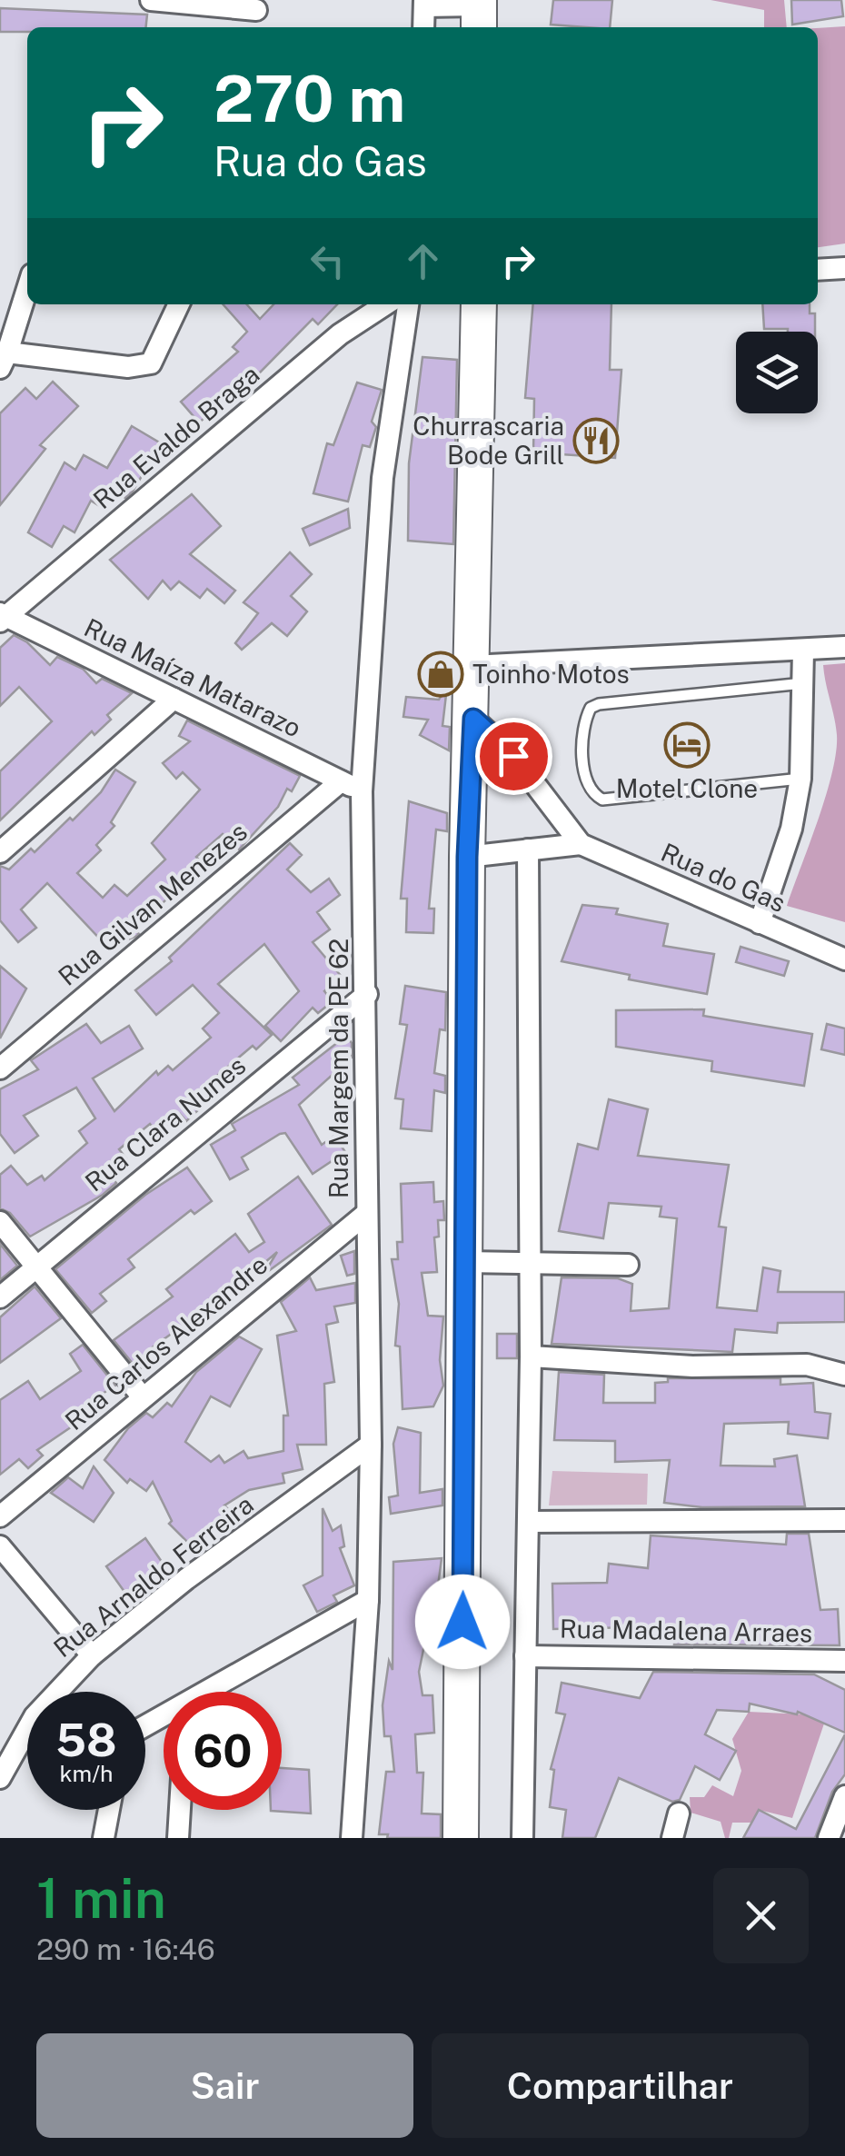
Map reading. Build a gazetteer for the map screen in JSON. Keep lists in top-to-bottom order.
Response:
{
  "streets": {
    "street": [
      "Rua Evaldo Braga",
      "Rua Maíza Matarazo",
      "Rua do Gas",
      "Rua Gilvan Menezes",
      "Rua Margem da PE 62",
      "Rua Clara Nunes",
      "Rua Carlos Alexandre",
      "Rua Arnaldo Ferreira",
      "Rua Madalena Arraes"
    ]
  },
  "crossings": [
    ["Rua Evaldo Braga", "Rua Maíza Matarazo"],
    ["Rua Maíza Matarazo", "Rua Gilvan Menezes"],
    ["Rua Maíza Matarazo", "Rua Margem da PE 62"],
    ["Rua Margem da PE 62", "Rua Clara Nunes"],
    ["Rua Margem da PE 62", "Rua Carlos Alexandre"],
    ["Rua Margem da PE 62", "Rua Arnaldo Ferreira"]
  ],
  "places": {
    "restaurant": ["Churrascaria Bode Grill"],
    "shop": ["Toinho Motos"],
    "hotel": ["Motel Clone"]
  },
  "page": {
    "turn": ["270 m", "Rua do Gas"],
    "speed": "58 km/h",
    "limit": "60",
    "heading": ["1 min", "290 m · 16:46"],
    "buttons": ["Sair", "Compartilhar"]
  }
}
